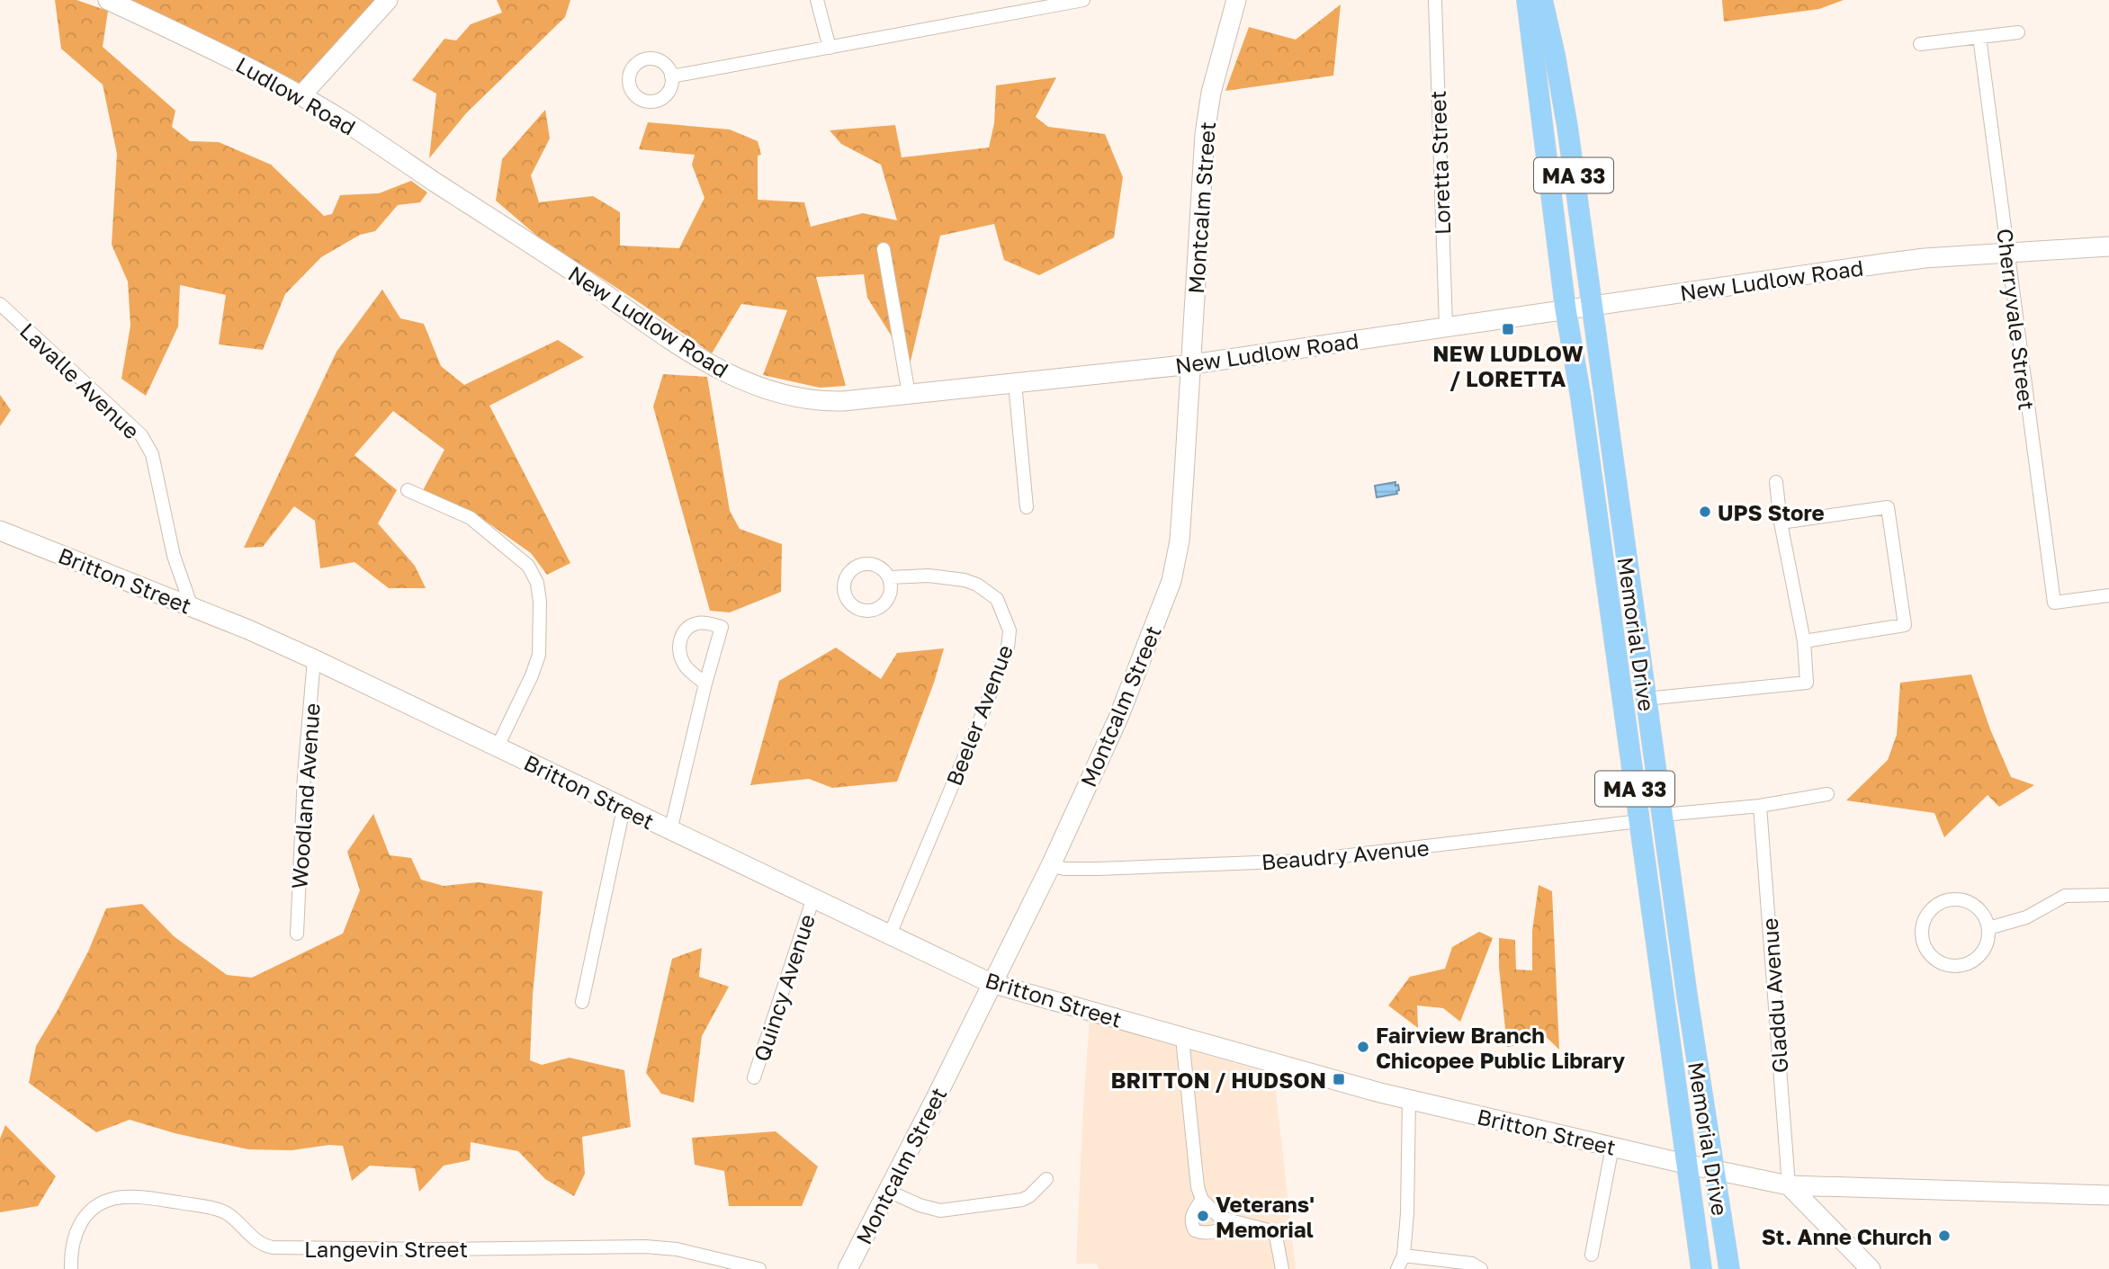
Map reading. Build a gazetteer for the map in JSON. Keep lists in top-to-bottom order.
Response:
{
  "streets": {
    "main road": ["MA 33", "Memorial Drive"],
    "street": [
      "Ludlow Road",
      "Loretta Street",
      "Montcalm Street",
      "New Ludlow Road",
      "Cherryvale Street",
      "Lavalle Avenue",
      "Britton Street",
      "Beeler Avenue",
      "Woodland Avenue",
      "Beaudry Avenue",
      "Quincy Avenue",
      "Gladdu Avenue",
      "Langevin Street"
    ]
  },
  "crossings": [
    ["Ludlow Road", "New Ludlow Road"],
    ["Loretta Street", "New Ludlow Road"],
    ["Montcalm Street", "New Ludlow Road"],
    ["Montcalm Street", "Britton Street"],
    ["Montcalm Street", "Beaudry Avenue"],
    ["New Ludlow Road", "Cherryvale Street"],
    ["New Ludlow Road", "Memorial Drive"],
    ["Lavalle Avenue", "Britton Street"],
    ["Britton Street", "Memorial Drive"],
    ["Britton Street", "Beeler Avenue"],
    ["Britton Street", "Woodland Avenue"],
    ["Britton Street", "Quincy Avenue"],
    ["Britton Street", "Gladdu Avenue"],
    ["Memorial Drive", "Beaudry Avenue"]
  ],
  "places": {
    "transit": ["NEW LUDLOW / LORETTA", "BRITTON / HUDSON"],
    "other": [
      "UPS Store",
      "Fairview Branch Chicopee Public Library",
      "Veterans' Memorial",
      "St. Anne Church"
    ]
  }
}
